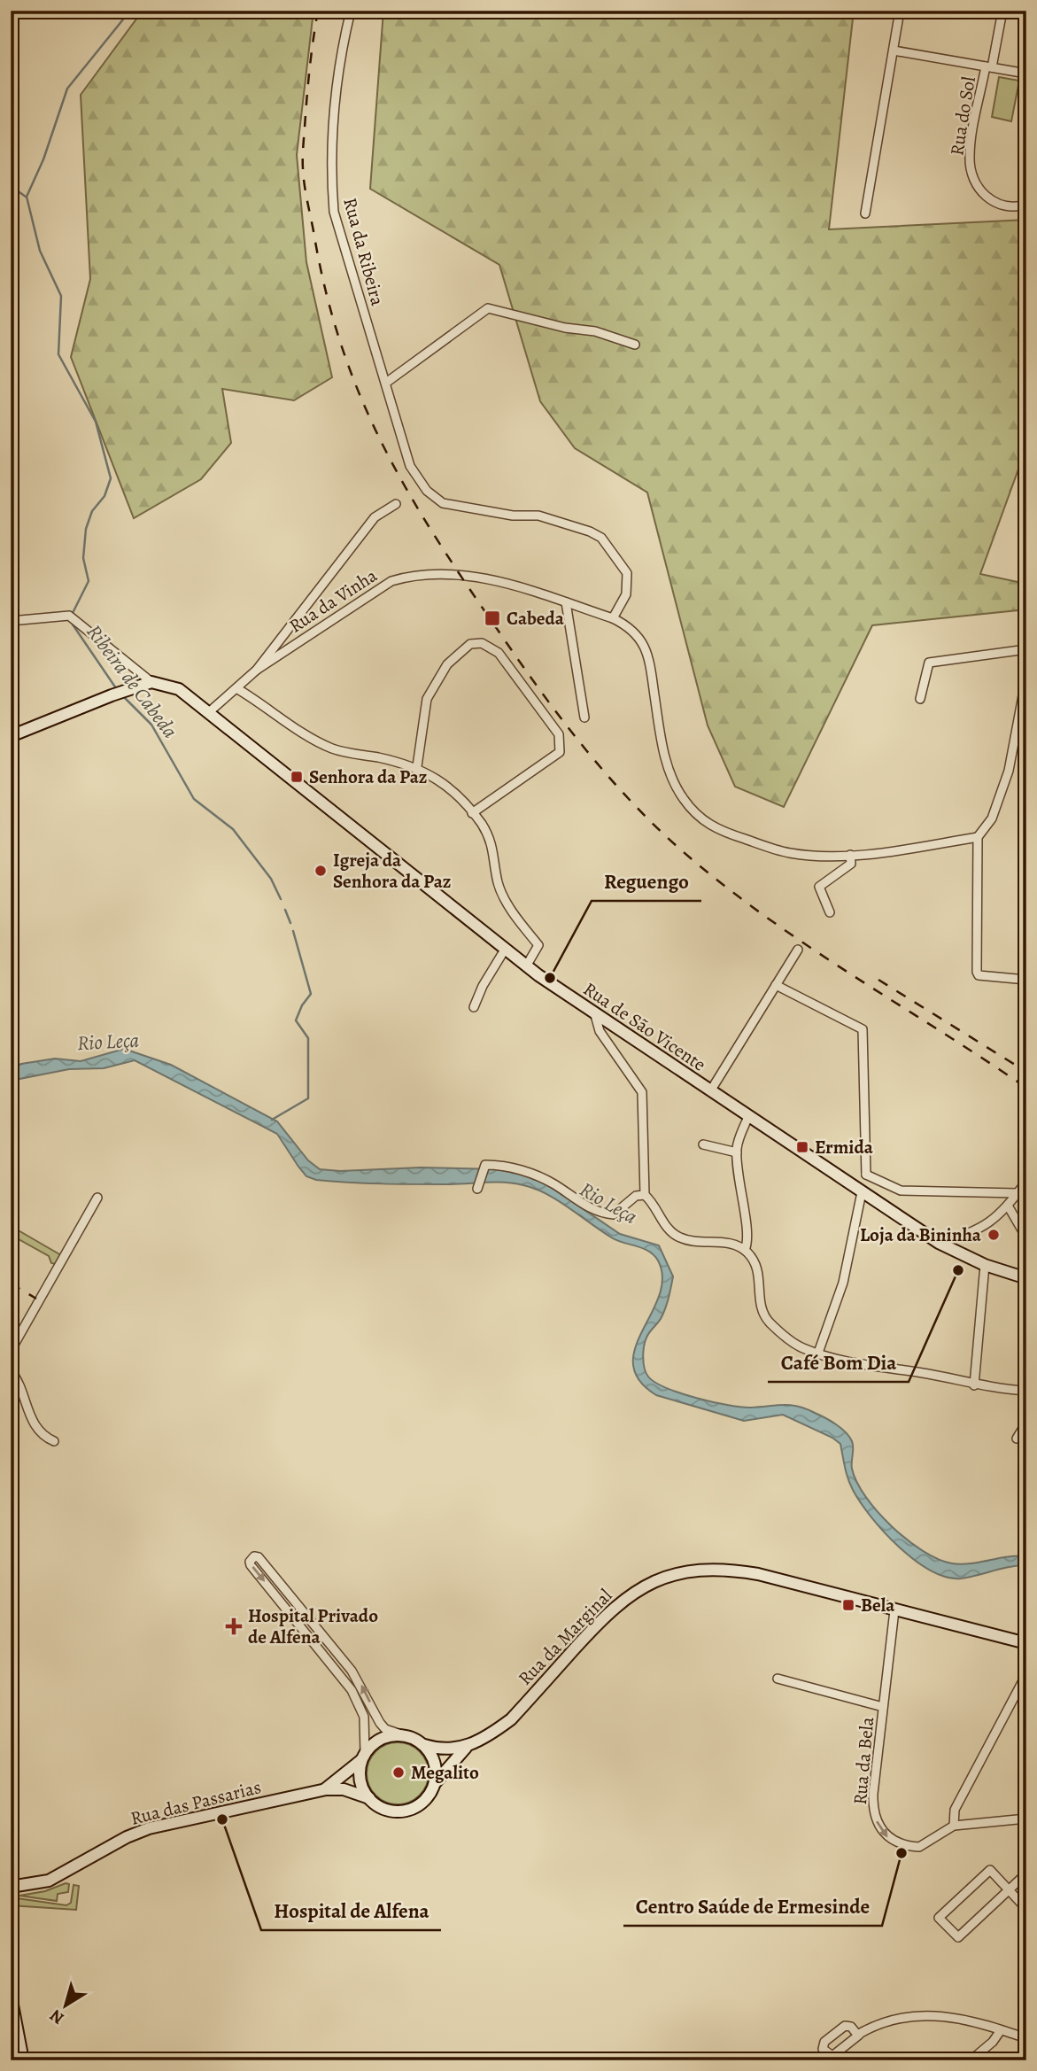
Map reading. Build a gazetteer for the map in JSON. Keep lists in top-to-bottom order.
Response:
{
  "streets": {
    "street": [
      "Rua do Sol",
      "Rua da Ribeira",
      "Rua da Vinha",
      "Rua de São Vicente",
      "Rua da Marginal",
      "Rua da Bela",
      "Rua das Passarias"
    ]
  },
  "crossings": [
    ["Rua da Ribeira", "Rua da Vinha"],
    ["Rua da Marginal", "Rua da Bela"],
    ["Rua da Marginal", "Rua das Passarias"]
  ],
  "water": ["Ribeira de Cabeda", "Rio Leça"],
  "places": {
    "transit": [
      "Cabeda",
      "Senhora da Paz",
      "Ermida",
      "Bela"
    ],
    "other": [
      "Igreja da Senhora da Paz",
      "Reguengo",
      "Loja da Bininha",
      "Café Bom Dia",
      "Megalito",
      "Hospital de Alfena",
      "Centro Saúde de Ermesinde"
    ],
    "health": ["Hospital Privado de Alfena"]
  },
  "north": "bottom left"
}
